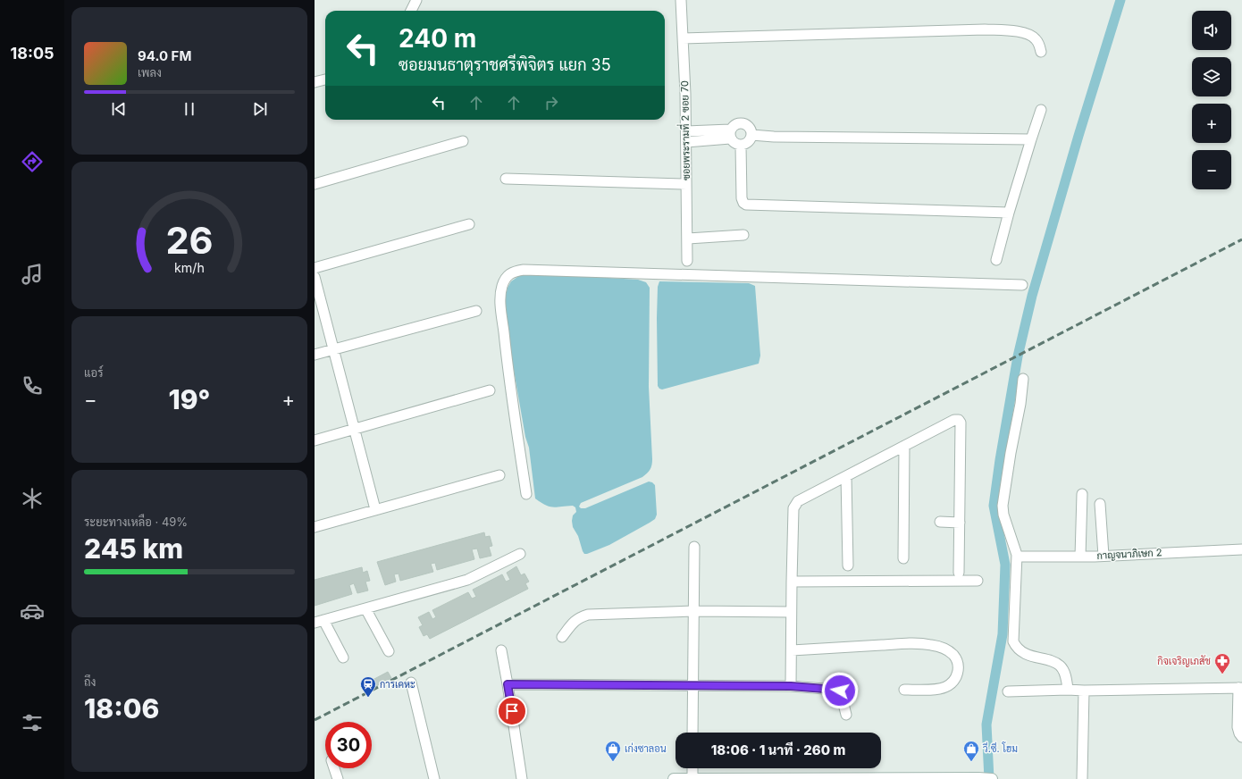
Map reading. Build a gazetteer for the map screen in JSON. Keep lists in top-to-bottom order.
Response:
{
  "streets": {
    "street": ["ซอยพระรามที่ 2 ซอย 70", "กาญจนาภิเษก 2"]
  },
  "places": {
    "pharmacy": ["กิจเจริญเภสัช"],
    "station": ["การเคหะ"],
    "shop": ["เก่งซาลอน", "วี.ซี. โฮม"]
  },
  "page": {
    "tabs": "18:05",
    "map_buttons": ["+", "−"],
    "turn": ["240 m", "ซอยมนธาตุราชศรีพิจิตร แยก 35"],
    "song": ["94.0 FM", "เพลง"],
    "tile": [
      "แอร์",
      ["ระยะทางเหลือ · 49%", "245 km"],
      ["ถึง", "18:06"]
    ],
    "heat": ["−", "19°", "+"],
    "limit": "30",
    "trip": "18:06 · 1 นาที · 260 m",
    "gauge": ["26", "km/h"]
  }
}
